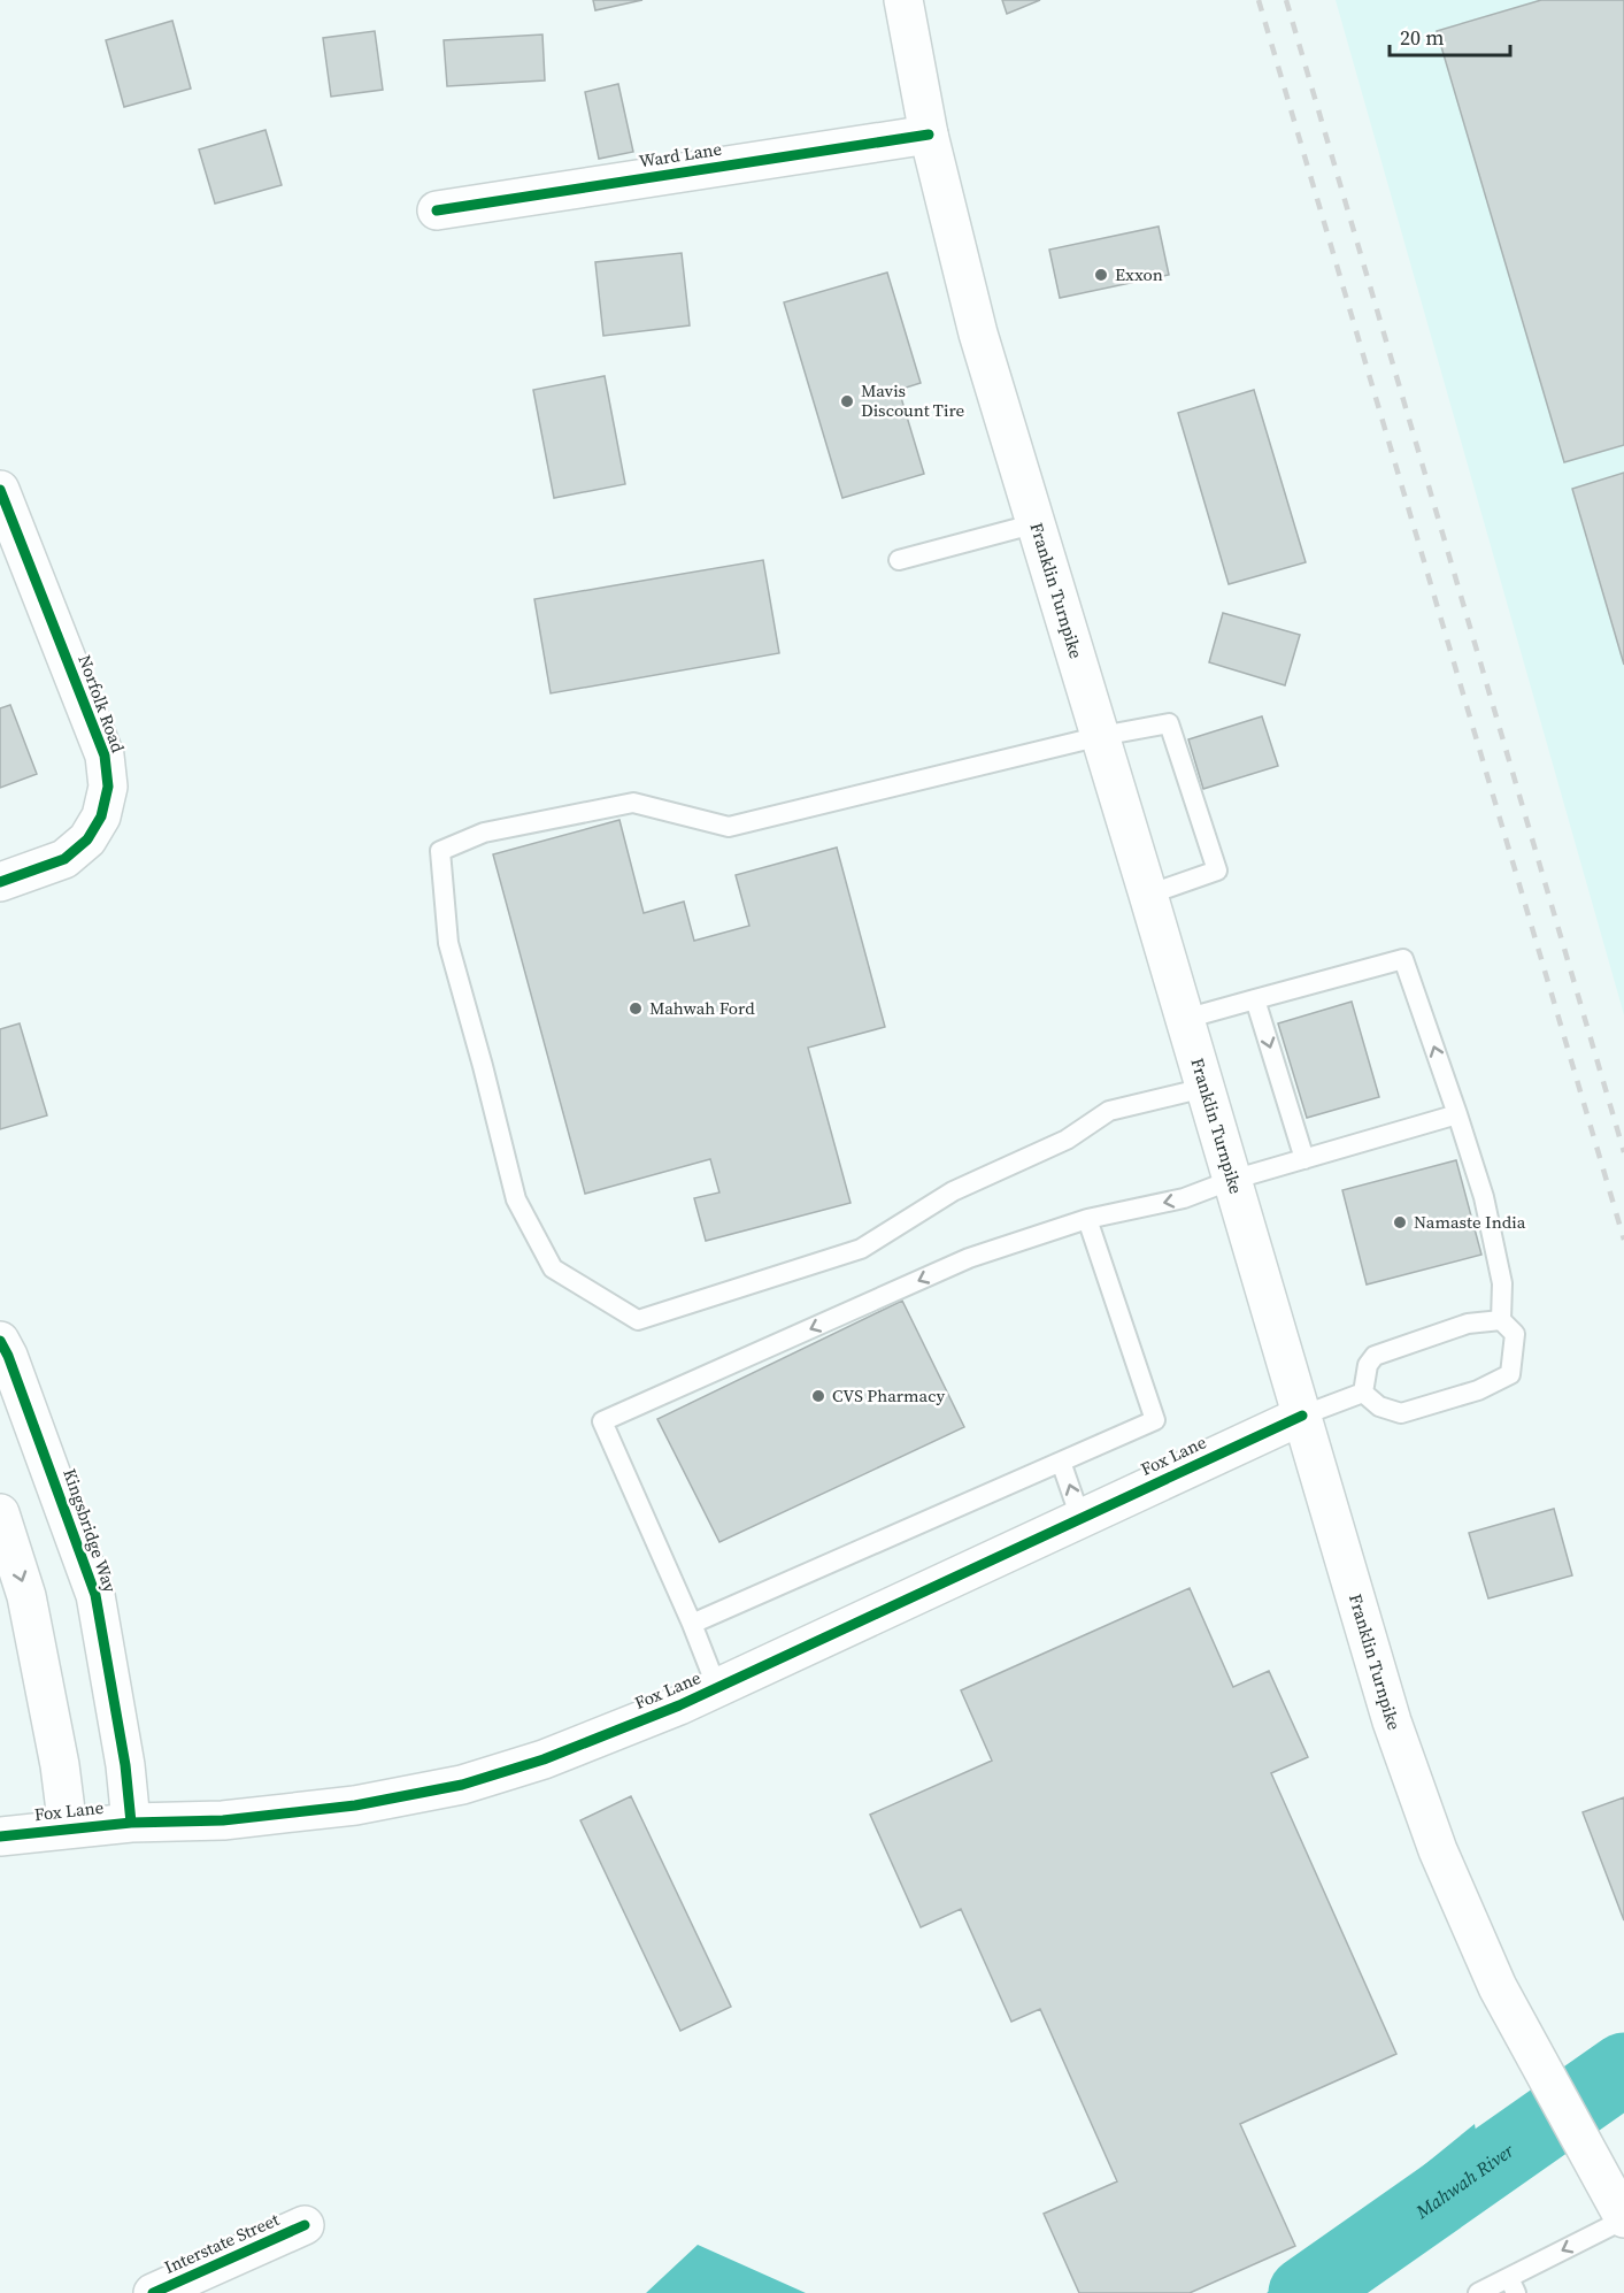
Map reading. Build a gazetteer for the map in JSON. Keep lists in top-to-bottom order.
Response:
{
  "streets": {
    "street": [
      "Ward Lane",
      "Franklin Turnpike",
      "Norfolk Road",
      "Fox Lane",
      "Kingsbridge Way",
      "Interstate Street"
    ]
  },
  "crossings": [
    ["Ward Lane", "Franklin Turnpike"],
    ["Franklin Turnpike", "Fox Lane"],
    ["Fox Lane", "Kingsbridge Way"]
  ],
  "water": ["Mahwah River"],
  "places": [
    "Exxon",
    "Mavis Discount Tire",
    "Mahwah Ford",
    "Namaste India",
    "CVS Pharmacy"
  ],
  "scale_bar": "20 m"
}
